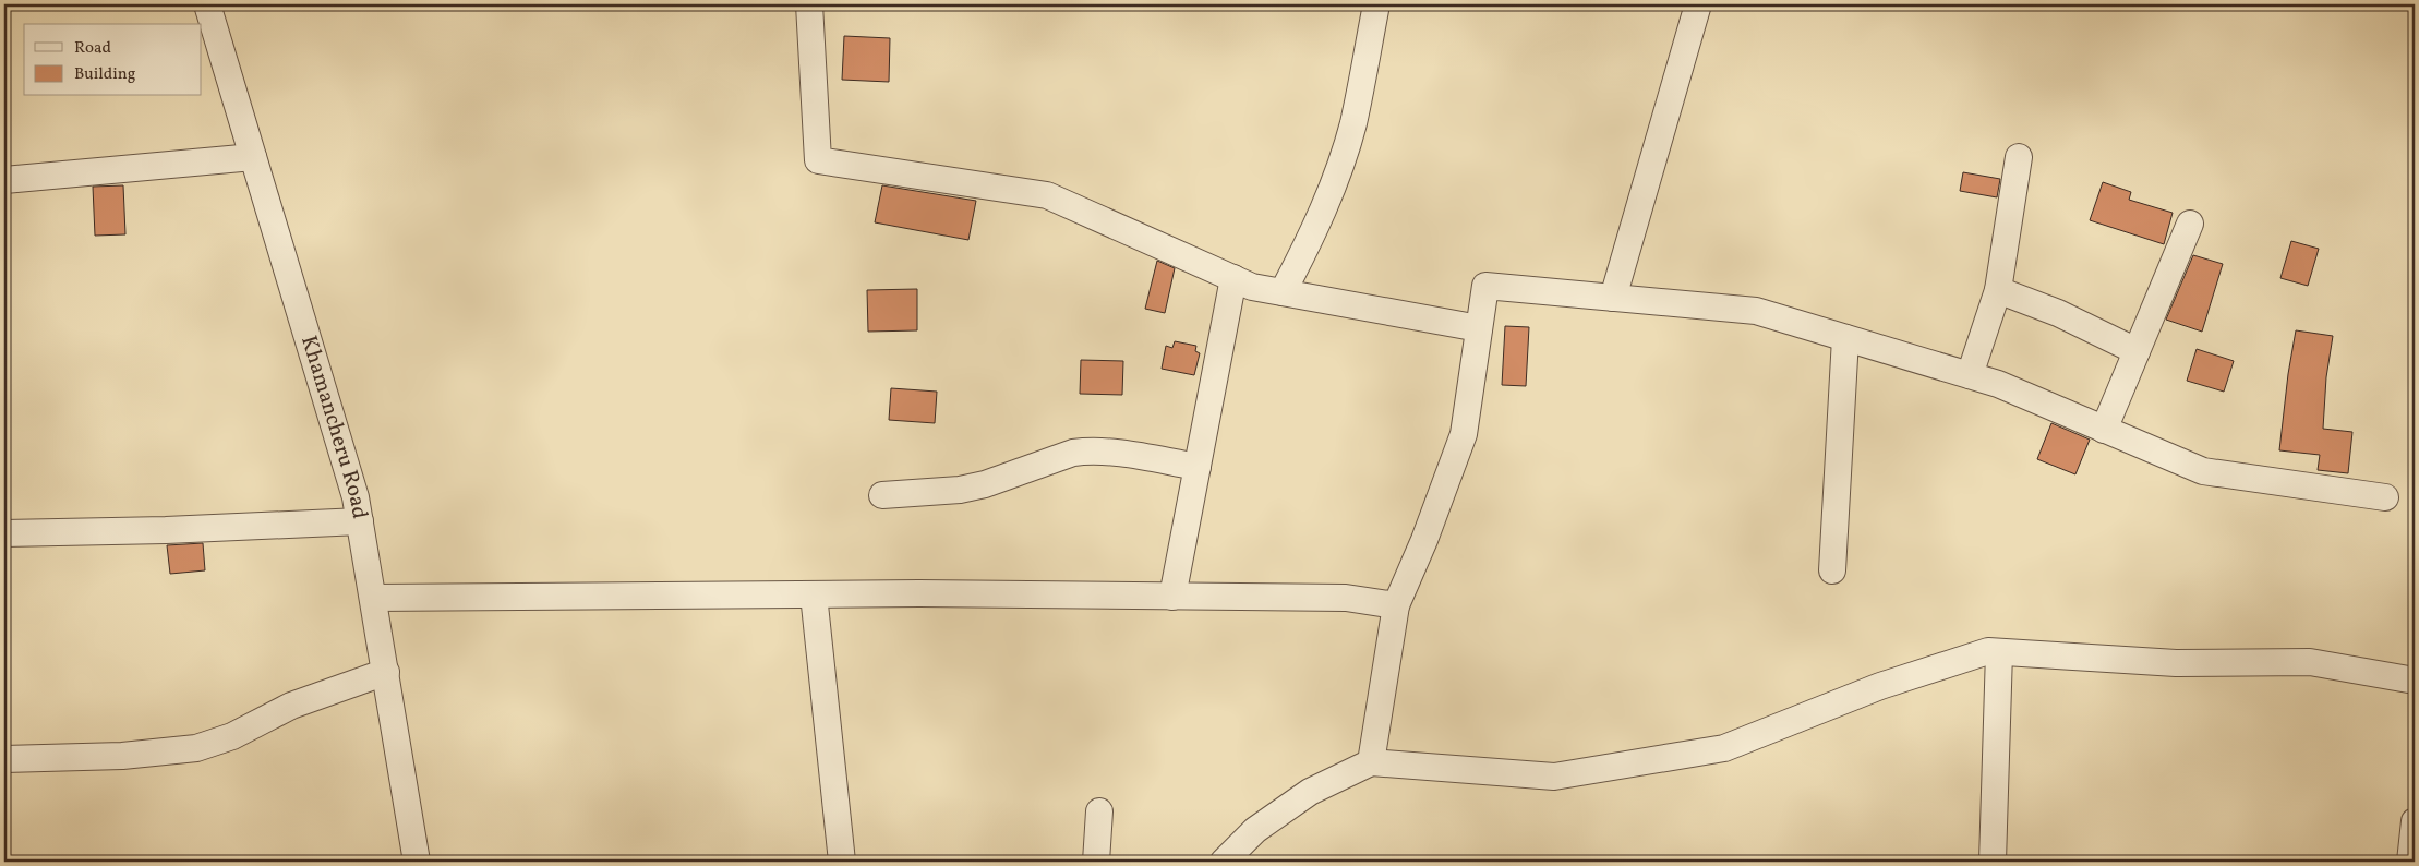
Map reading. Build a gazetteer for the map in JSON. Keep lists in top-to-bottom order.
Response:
{
  "streets": {
    "street": ["Khamancheru Road"]
  },
  "legend": ["Road", "Building"]
}
